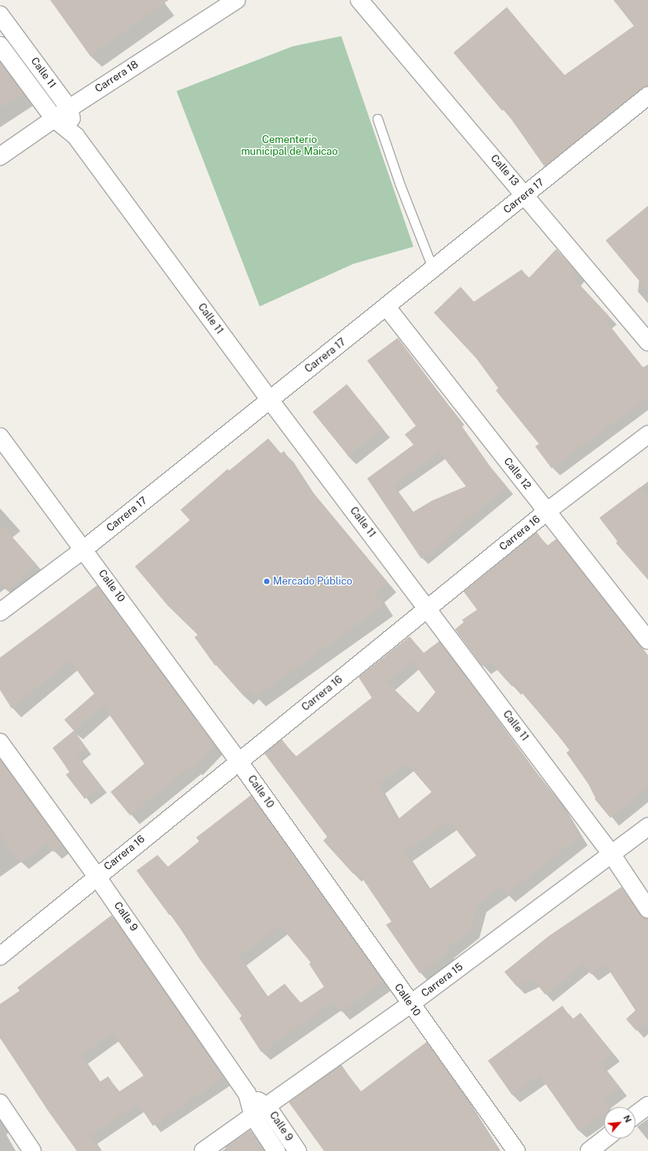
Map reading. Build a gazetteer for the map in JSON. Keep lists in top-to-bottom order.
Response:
{
  "streets": {
    "street": [
      "Calle 11",
      "Carrera 18",
      "Calle 13",
      "Carrera 17",
      "Calle 12",
      "Carrera 16",
      "Calle 10",
      "Calle 9",
      "Carrera 15"
    ]
  },
  "crossings": [
    ["Calle 11", "Carrera 18"],
    ["Calle 11", "Carrera 17"],
    ["Calle 11", "Carrera 16"],
    ["Calle 11", "Carrera 15"],
    ["Calle 13", "Carrera 17"],
    ["Carrera 17", "Calle 12"],
    ["Carrera 17", "Calle 10"],
    ["Calle 12", "Carrera 16"],
    ["Carrera 16", "Calle 10"],
    ["Carrera 16", "Calle 9"],
    ["Calle 10", "Carrera 15"],
    ["Calle 9", "Carrera 15"]
  ],
  "parks": ["Cementerio municipal de Maicao"],
  "places": ["Mercado Público"],
  "north": "top right"
}
